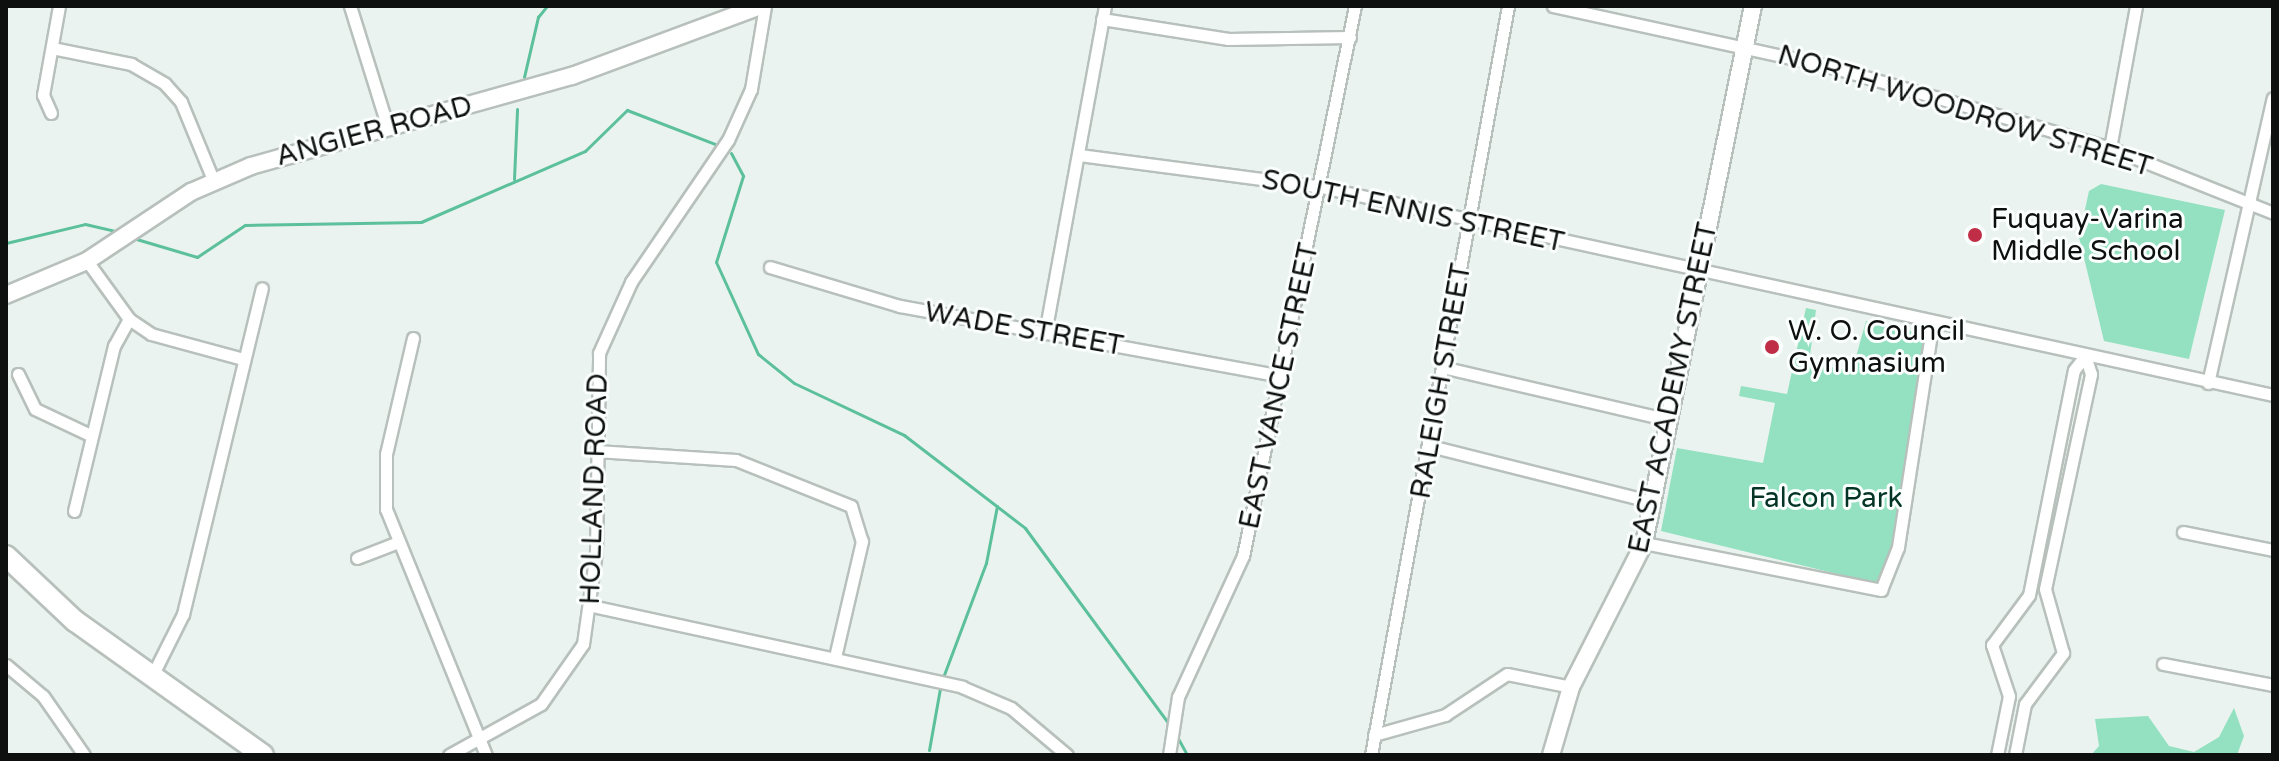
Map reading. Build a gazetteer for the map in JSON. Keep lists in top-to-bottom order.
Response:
{
  "streets": {
    "street": [
      "NORTH WOODROW STREET",
      "ANGIER ROAD",
      "SOUTH ENNIS STREET",
      "WADE STREET",
      "RALEIGH STREET",
      "EAST VANCE STREET",
      "EAST ACADEMY STREET",
      "HOLLAND ROAD"
    ]
  },
  "crossings": [
    ["NORTH WOODROW STREET", "EAST ACADEMY STREET"],
    ["ANGIER ROAD", "HOLLAND ROAD"],
    ["SOUTH ENNIS STREET", "RALEIGH STREET"],
    ["SOUTH ENNIS STREET", "EAST VANCE STREET"],
    ["SOUTH ENNIS STREET", "EAST ACADEMY STREET"],
    ["WADE STREET", "EAST VANCE STREET"]
  ],
  "parks": ["Falcon Park"],
  "places": ["Fuquay-Varina Middle School", "W. O. Council Gymnasium"]
}
